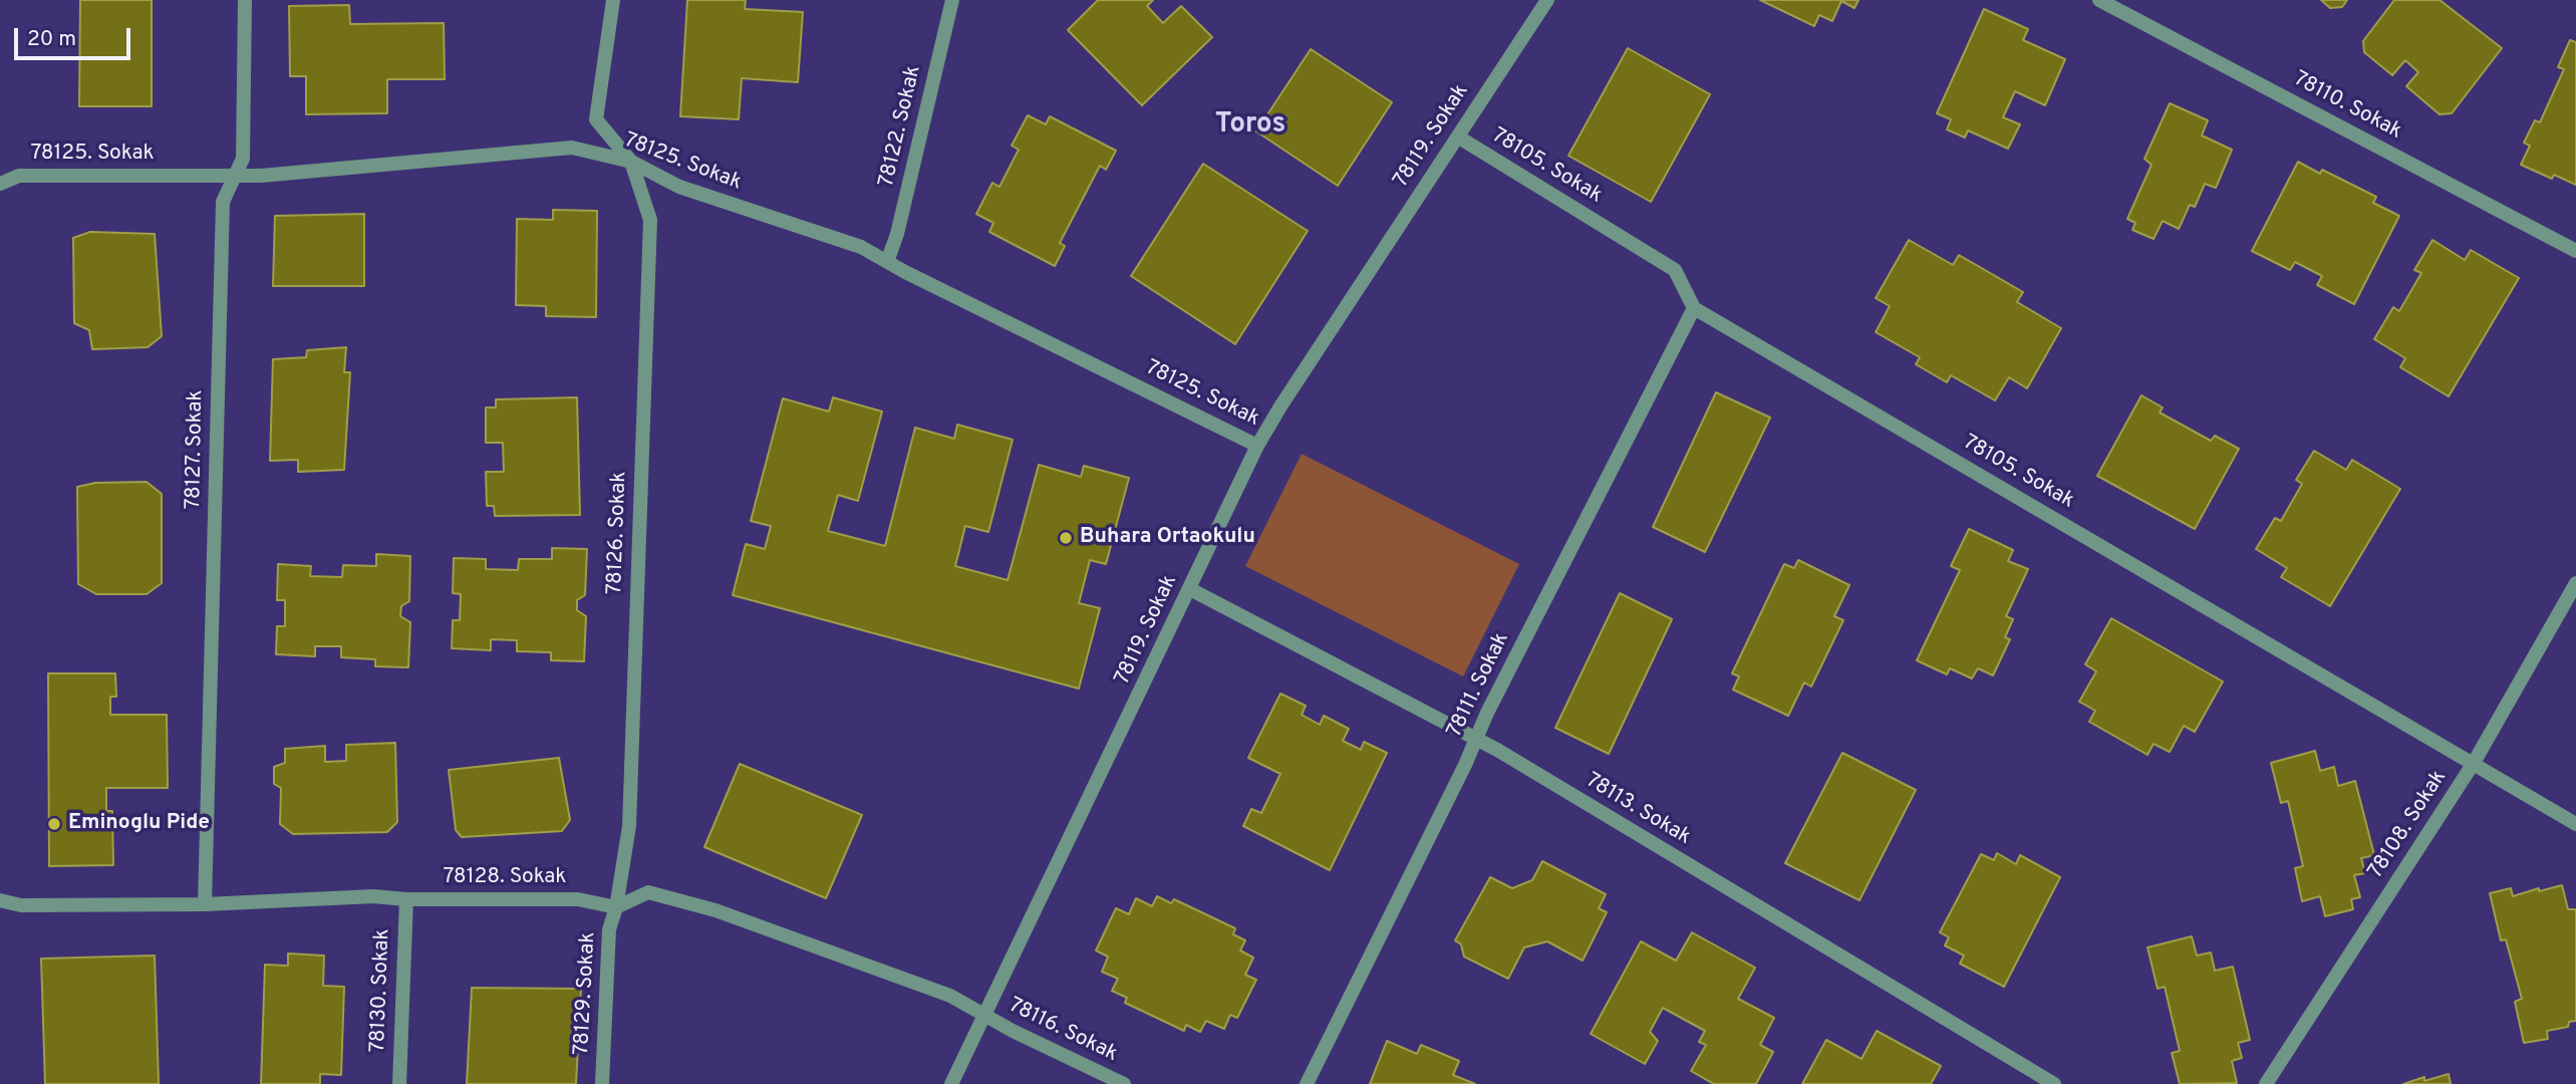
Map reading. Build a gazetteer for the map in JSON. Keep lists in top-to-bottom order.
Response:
{
  "streets": {
    "street": [
      "78110. Sokak",
      "78122. Sokak",
      "78119. Sokak",
      "78125. Sokak",
      "78105. Sokak",
      "78127. Sokak",
      "78126. Sokak",
      "78111. Sokak",
      "78113. Sokak",
      "78108. Sokak",
      "78128. Sokak",
      "78130. Sokak",
      "78129. Sokak",
      "78116. Sokak"
    ]
  },
  "crossings": [
    ["78122. Sokak", "78125. Sokak"],
    ["78119. Sokak", "78125. Sokak"],
    ["78119. Sokak", "78105. Sokak"],
    ["78119. Sokak", "78113. Sokak"],
    ["78119. Sokak", "78116. Sokak"],
    ["78125. Sokak", "78127. Sokak"],
    ["78125. Sokak", "78126. Sokak"],
    ["78105. Sokak", "78111. Sokak"],
    ["78105. Sokak", "78108. Sokak"],
    ["78127. Sokak", "78128. Sokak"],
    ["78126. Sokak", "78128. Sokak"],
    ["78126. Sokak", "78129. Sokak"],
    ["78111. Sokak", "78113. Sokak"],
    ["78128. Sokak", "78130. Sokak"],
    ["78128. Sokak", "78129. Sokak"]
  ],
  "districts": ["Toros"],
  "places": ["Buhara Ortaokulu", "Eminoglu Pide"],
  "scale_bar": "20 m"
}
